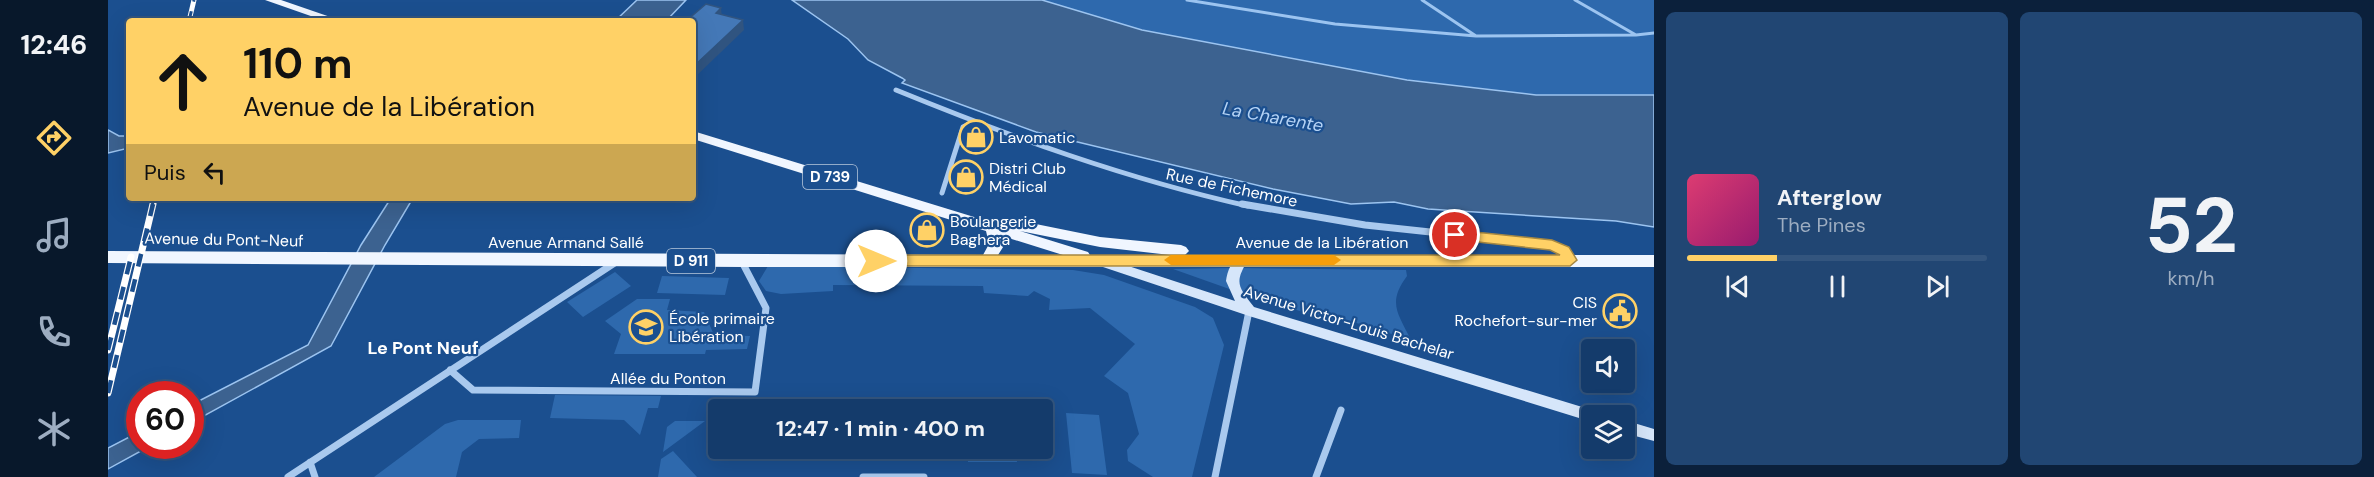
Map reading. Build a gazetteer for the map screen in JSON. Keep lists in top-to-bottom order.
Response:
{
  "streets": {
    "main road": [
      "D 739",
      "Avenue du Pont-Neuf",
      "Avenue Armand Sallé",
      "Avenue de la Libération",
      "D 911",
      "Avenue Victor-Louis Bachelar"
    ],
    "street": ["Rue de Fichemore", "Allée du Ponton"]
  },
  "crossings": [
    ["D 739", "Avenue Armand Sallé"],
    ["D 739", "Avenue de la Libération"],
    ["D 739", "Avenue Victor-Louis Bachelar"],
    ["Rue de Fichemore", "Avenue de la Libération"],
    ["Avenue du Pont-Neuf", "Avenue Armand Sallé"],
    ["Avenue Armand Sallé", "Avenue de la Libération"],
    ["Avenue Armand Sallé", "Avenue Victor-Louis Bachelar"],
    ["Avenue Armand Sallé", "Allée du Ponton"],
    ["Avenue de la Libération", "Avenue Victor-Louis Bachelar"]
  ],
  "districts": ["Le Pont Neuf"],
  "water": ["La Charente"],
  "places": {
    "shop": ["Lavomatic", "Distri Club Médical", "Boulangerie Baghera"],
    "public building": ["CIS Rochefort-sur-mer"],
    "school or university": ["École primaire Libération"]
  },
  "page": {
    "tabs": "12:46",
    "tile": ["52", "km/h"],
    "turn": ["110 m", "Avenue de la Libération"],
    "then": "Puis",
    "song": ["Afterglow", "The Pines"],
    "limit": "60",
    "trip": "12:47 · 1 min · 400 m"
  }
}
